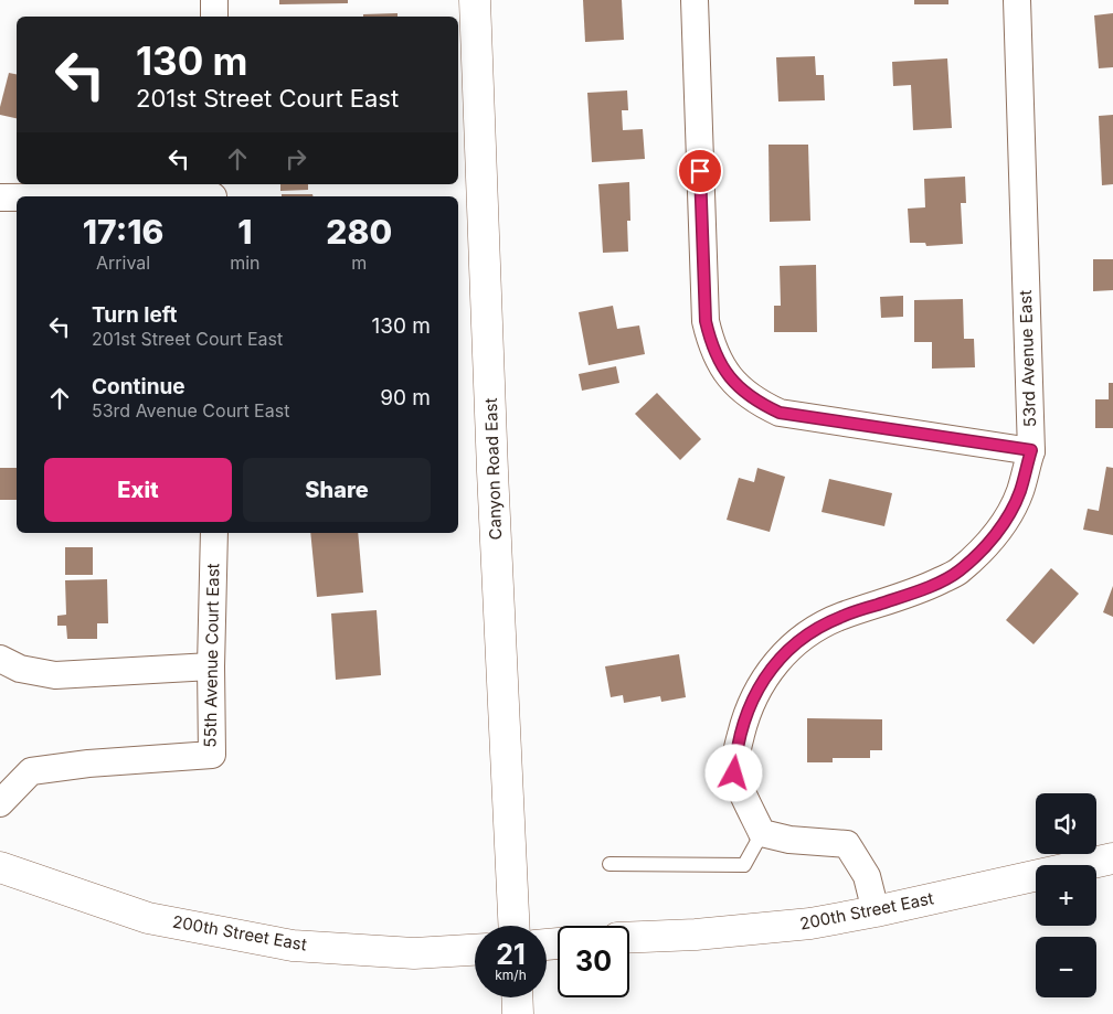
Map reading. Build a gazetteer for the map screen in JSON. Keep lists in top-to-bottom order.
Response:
{
  "streets": {
    "street": [
      "53rd Avenue East",
      "Canyon Road East",
      "55th Avenue Court East",
      "200th Street East"
    ]
  },
  "page": {
    "turn": ["130 m", "201st Street Court East"],
    "eta": [
      "17:16",
      "Arrival",
      "1",
      "min",
      "280",
      "m"
    ],
    "list": [
      {
        "name": "Turn left",
        "note": "201st Street Court East",
        "value": "130 m"
      },
      {
        "name": "Continue",
        "note": "53rd Avenue Court East",
        "value": "90 m"
      }
    ],
    "buttons": ["Exit", "Share"],
    "map_buttons": ["+", "−"],
    "speed": "21 km/h",
    "limit": "30"
  }
}
